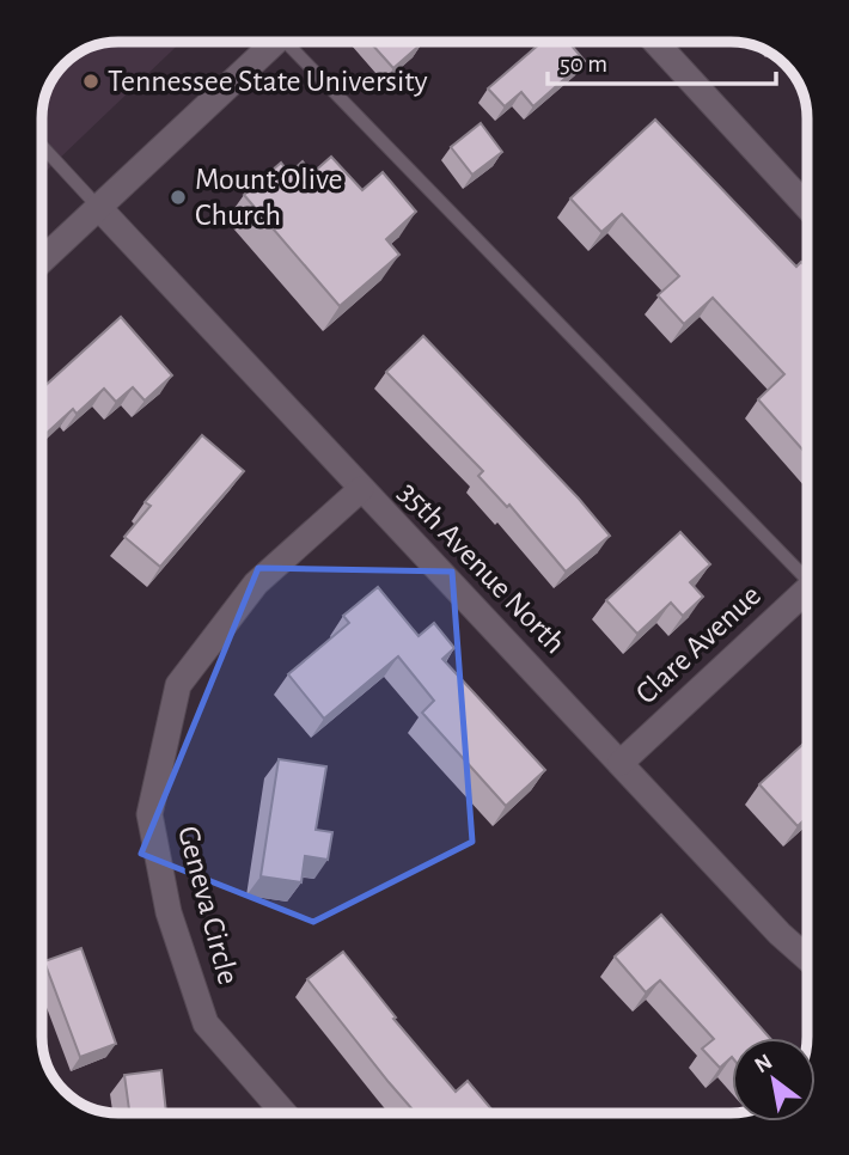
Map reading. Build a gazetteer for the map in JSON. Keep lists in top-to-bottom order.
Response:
{
  "streets": {
    "street": ["35th Avenue North", "Clare Avenue", "Geneva Circle"]
  },
  "crossings": [
    ["35th Avenue North", "Clare Avenue"],
    ["35th Avenue North", "Geneva Circle"]
  ],
  "places": ["Tennessee State University", "Mount Olive Church"],
  "scale_bar": "50 m",
  "north": "top left"
}
